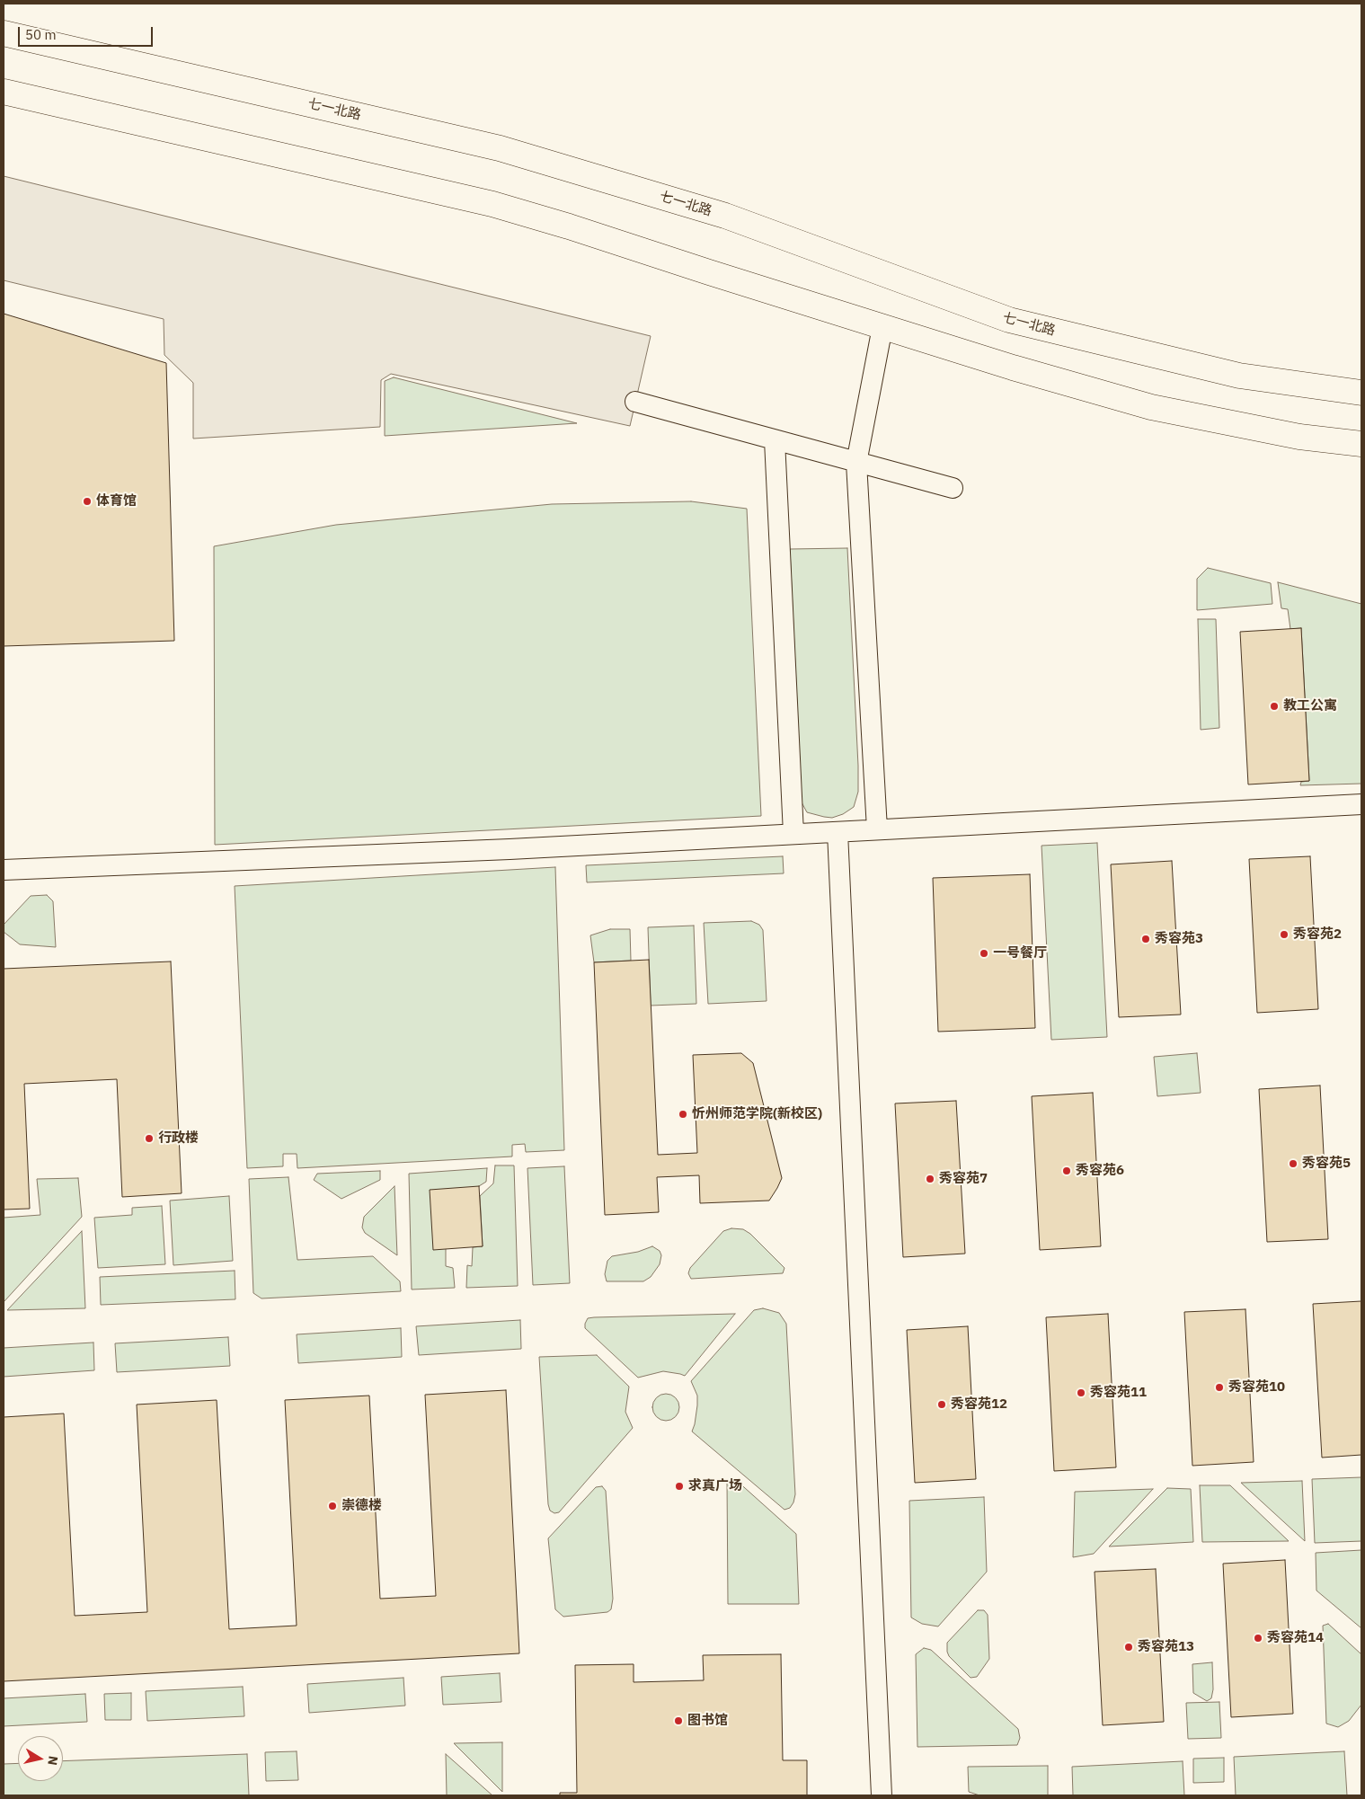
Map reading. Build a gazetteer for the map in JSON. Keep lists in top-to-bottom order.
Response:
{
  "streets": {
    "main road": ["七一北路"]
  },
  "places": [
    "体育馆",
    "教工公寓",
    "秀容苑2",
    "秀容苑3",
    "一号餐厅",
    "忻州师范学院(新校区)",
    "行政楼",
    "秀容苑5",
    "秀容苑6",
    "秀容苑7",
    "秀容苑10",
    "秀容苑11",
    "秀容苑12",
    "求真广场",
    "崇德楼",
    "秀容苑14",
    "秀容苑13",
    "图书馆"
  ],
  "scale_bar": "50 m",
  "north": "right"
}
